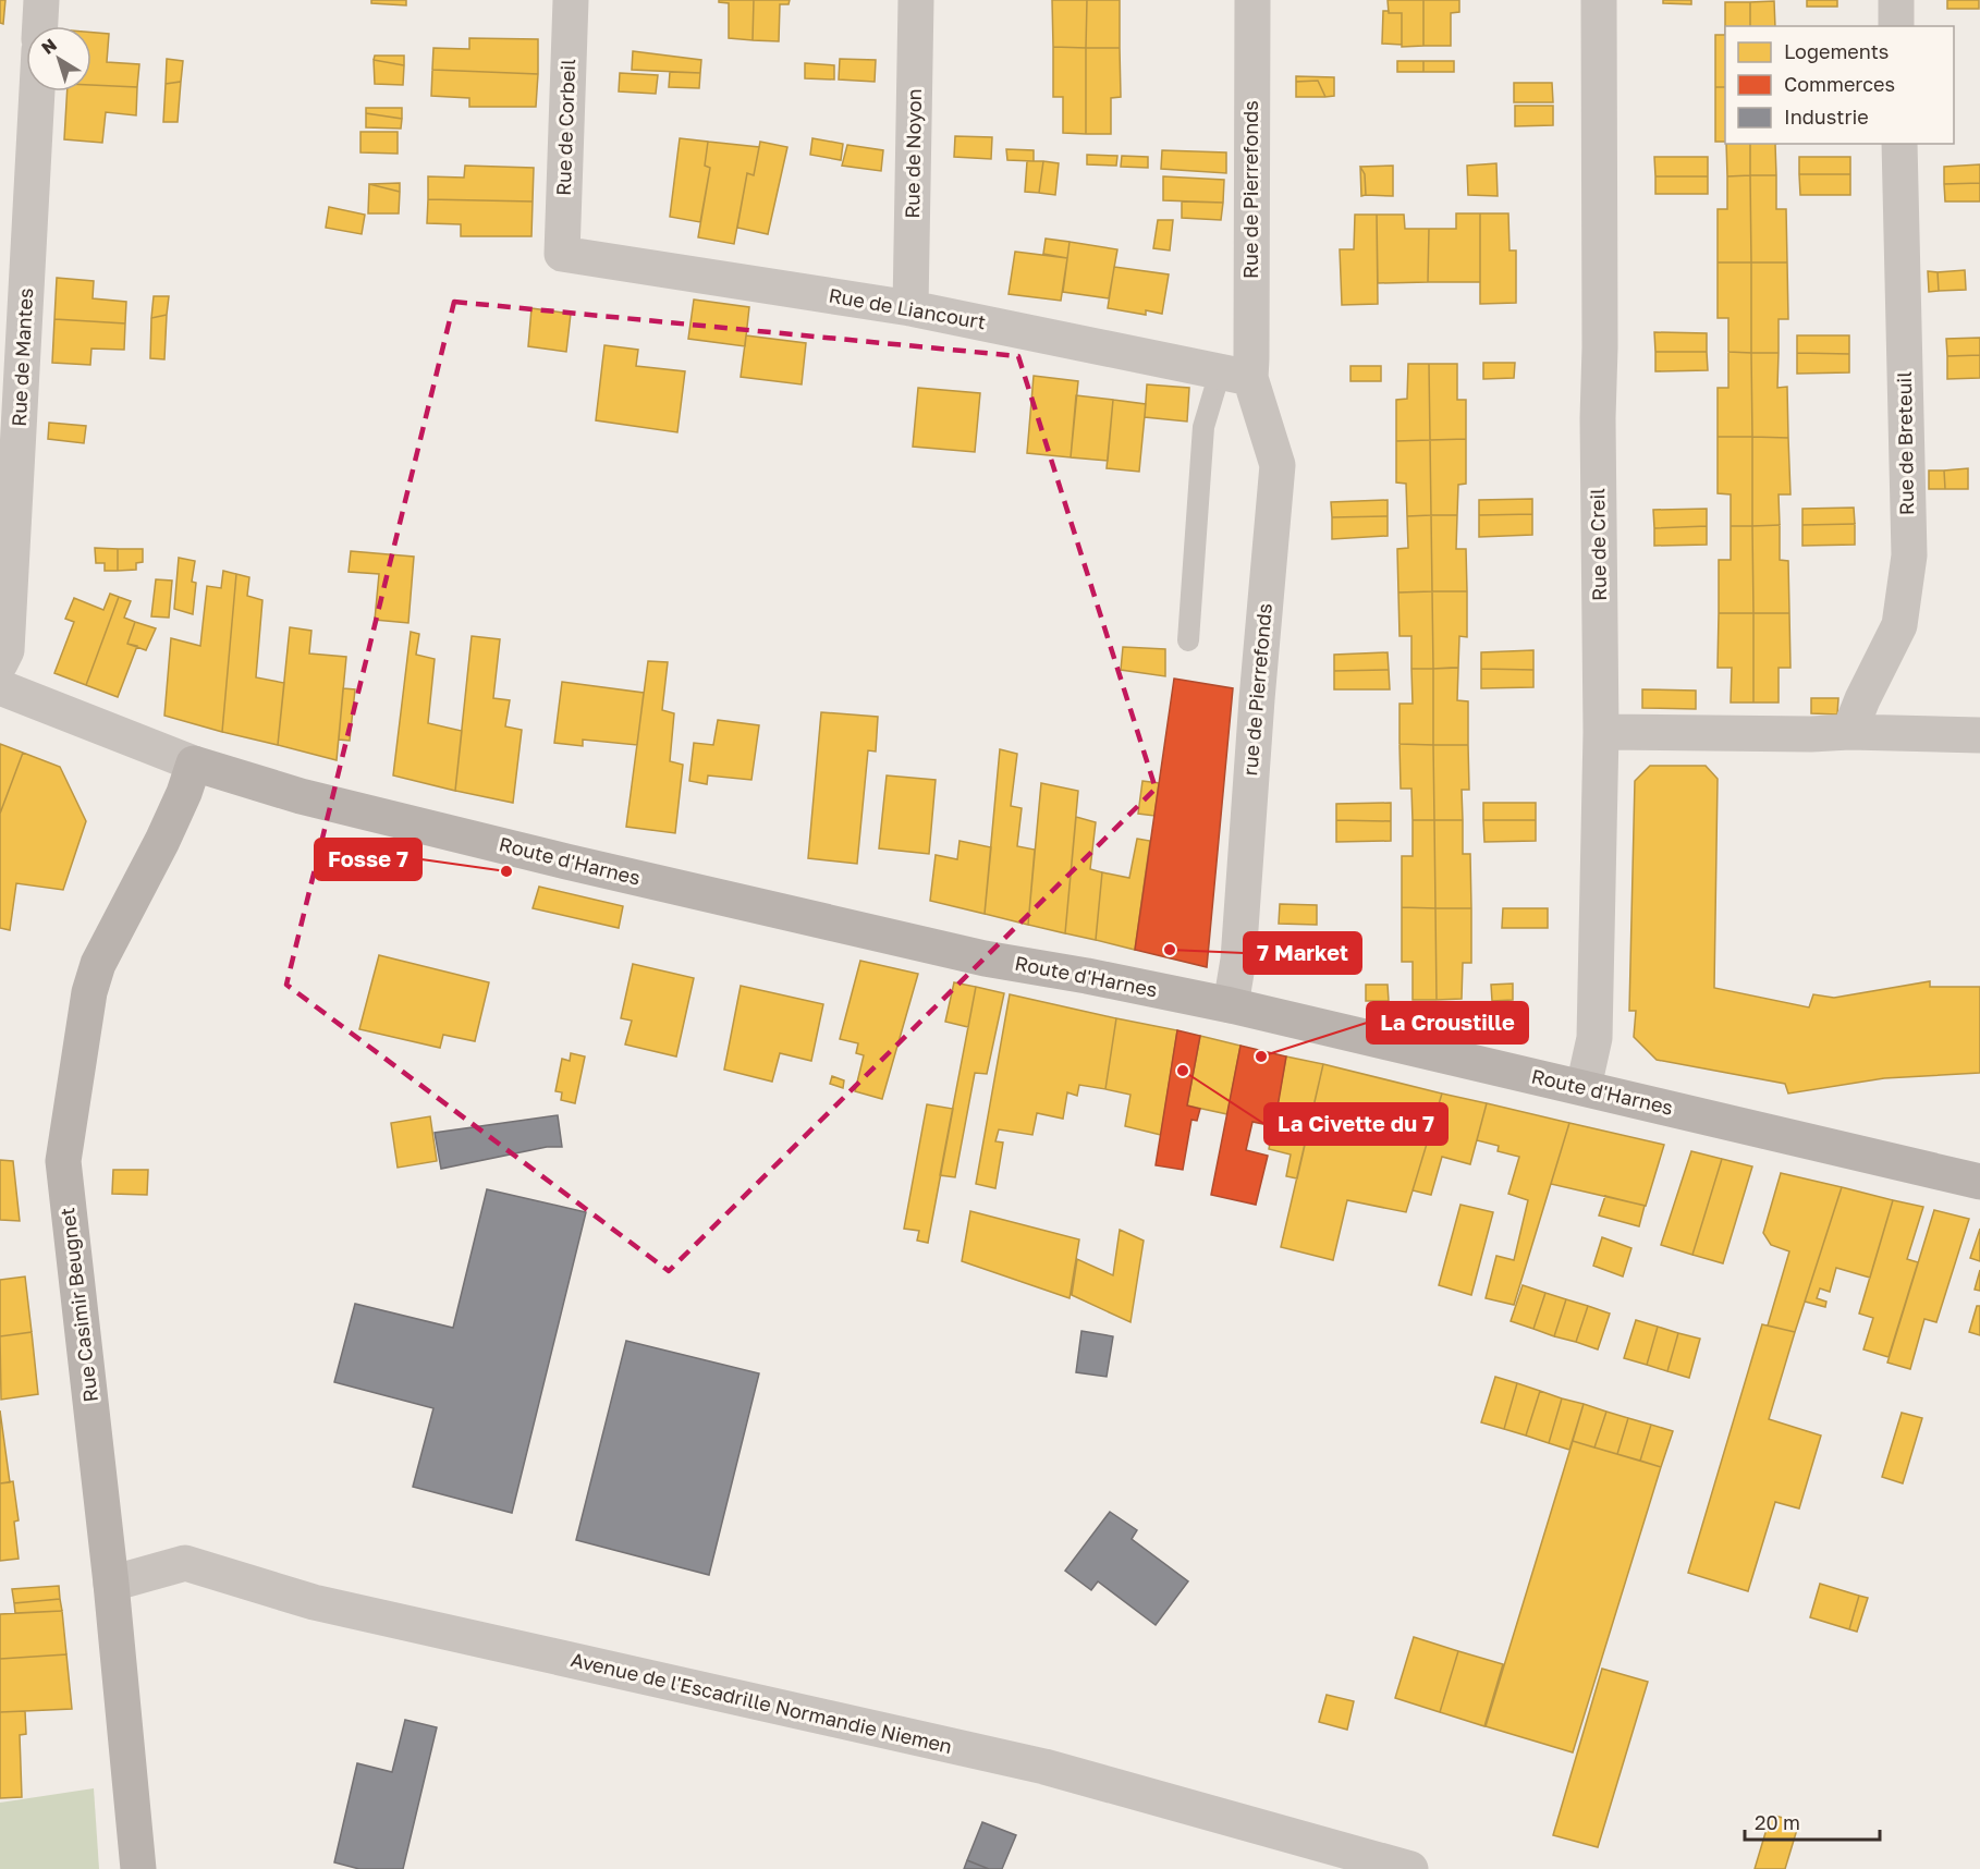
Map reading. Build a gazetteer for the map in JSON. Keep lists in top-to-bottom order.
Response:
{
  "streets": {
    "main road": ["Route d'Harnes", "Rue Casimir Beugnet"],
    "street": [
      "Rue de Corbeil",
      "Rue de Noyon",
      "Rue de Pierrefonds",
      "Rue de Liancourt",
      "Rue de Mantes",
      "Rue de Breteuil",
      "Rue de Creil",
      "rue de Pierrefonds",
      "Avenue de l'Escadrille Normandie Niemen"
    ]
  },
  "crossings": [
    ["Rue de Corbeil", "Rue de Liancourt"],
    ["Rue de Noyon", "Rue de Liancourt"],
    ["Rue de Pierrefonds", "Rue de Liancourt"],
    ["Rue de Pierrefonds", "rue de Pierrefonds"],
    ["Rue de Liancourt", "rue de Pierrefonds"],
    ["Rue de Creil", "Route d'Harnes"],
    ["rue de Pierrefonds", "Route d'Harnes"],
    ["Route d'Harnes", "Rue Casimir Beugnet"],
    ["Rue Casimir Beugnet", "Avenue de l'Escadrille Normandie Niemen"]
  ],
  "places": [
    "Fosse 7",
    "7 Market",
    "La Croustille",
    "La Civette du 7"
  ],
  "legend": ["Logements", "Commerces", "Industrie"],
  "scale_bar": "20 m",
  "north": "top left"
}
